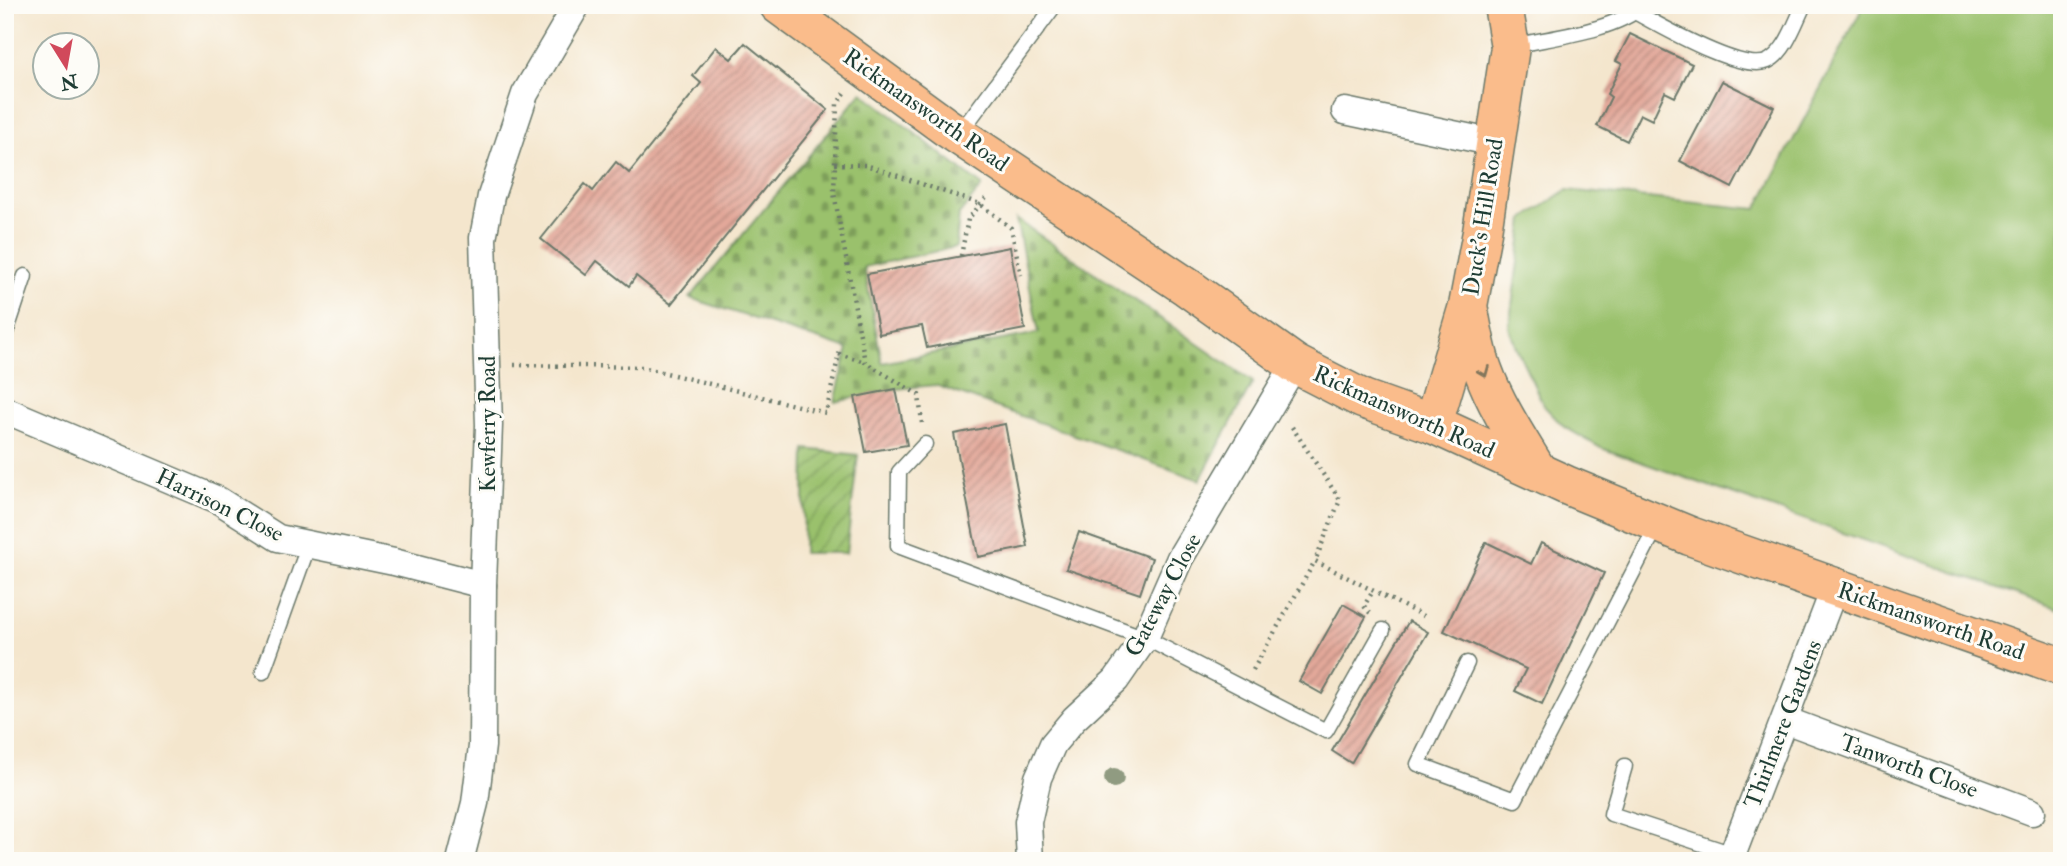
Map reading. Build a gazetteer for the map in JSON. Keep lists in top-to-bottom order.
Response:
{
  "streets": {
    "main road": ["Rickmansworth Road", "Duck's Hill Road"],
    "street": [
      "Kewferry Road",
      "Harrison Close",
      "Gateway Close",
      "Thirlmere Gardens",
      "Tanworth Close"
    ]
  },
  "crossings": [
    ["Rickmansworth Road", "Duck's Hill Road"],
    ["Rickmansworth Road", "Gateway Close"],
    ["Rickmansworth Road", "Thirlmere Gardens"],
    ["Kewferry Road", "Harrison Close"],
    ["Thirlmere Gardens", "Tanworth Close"]
  ],
  "north": "bottom"
}
